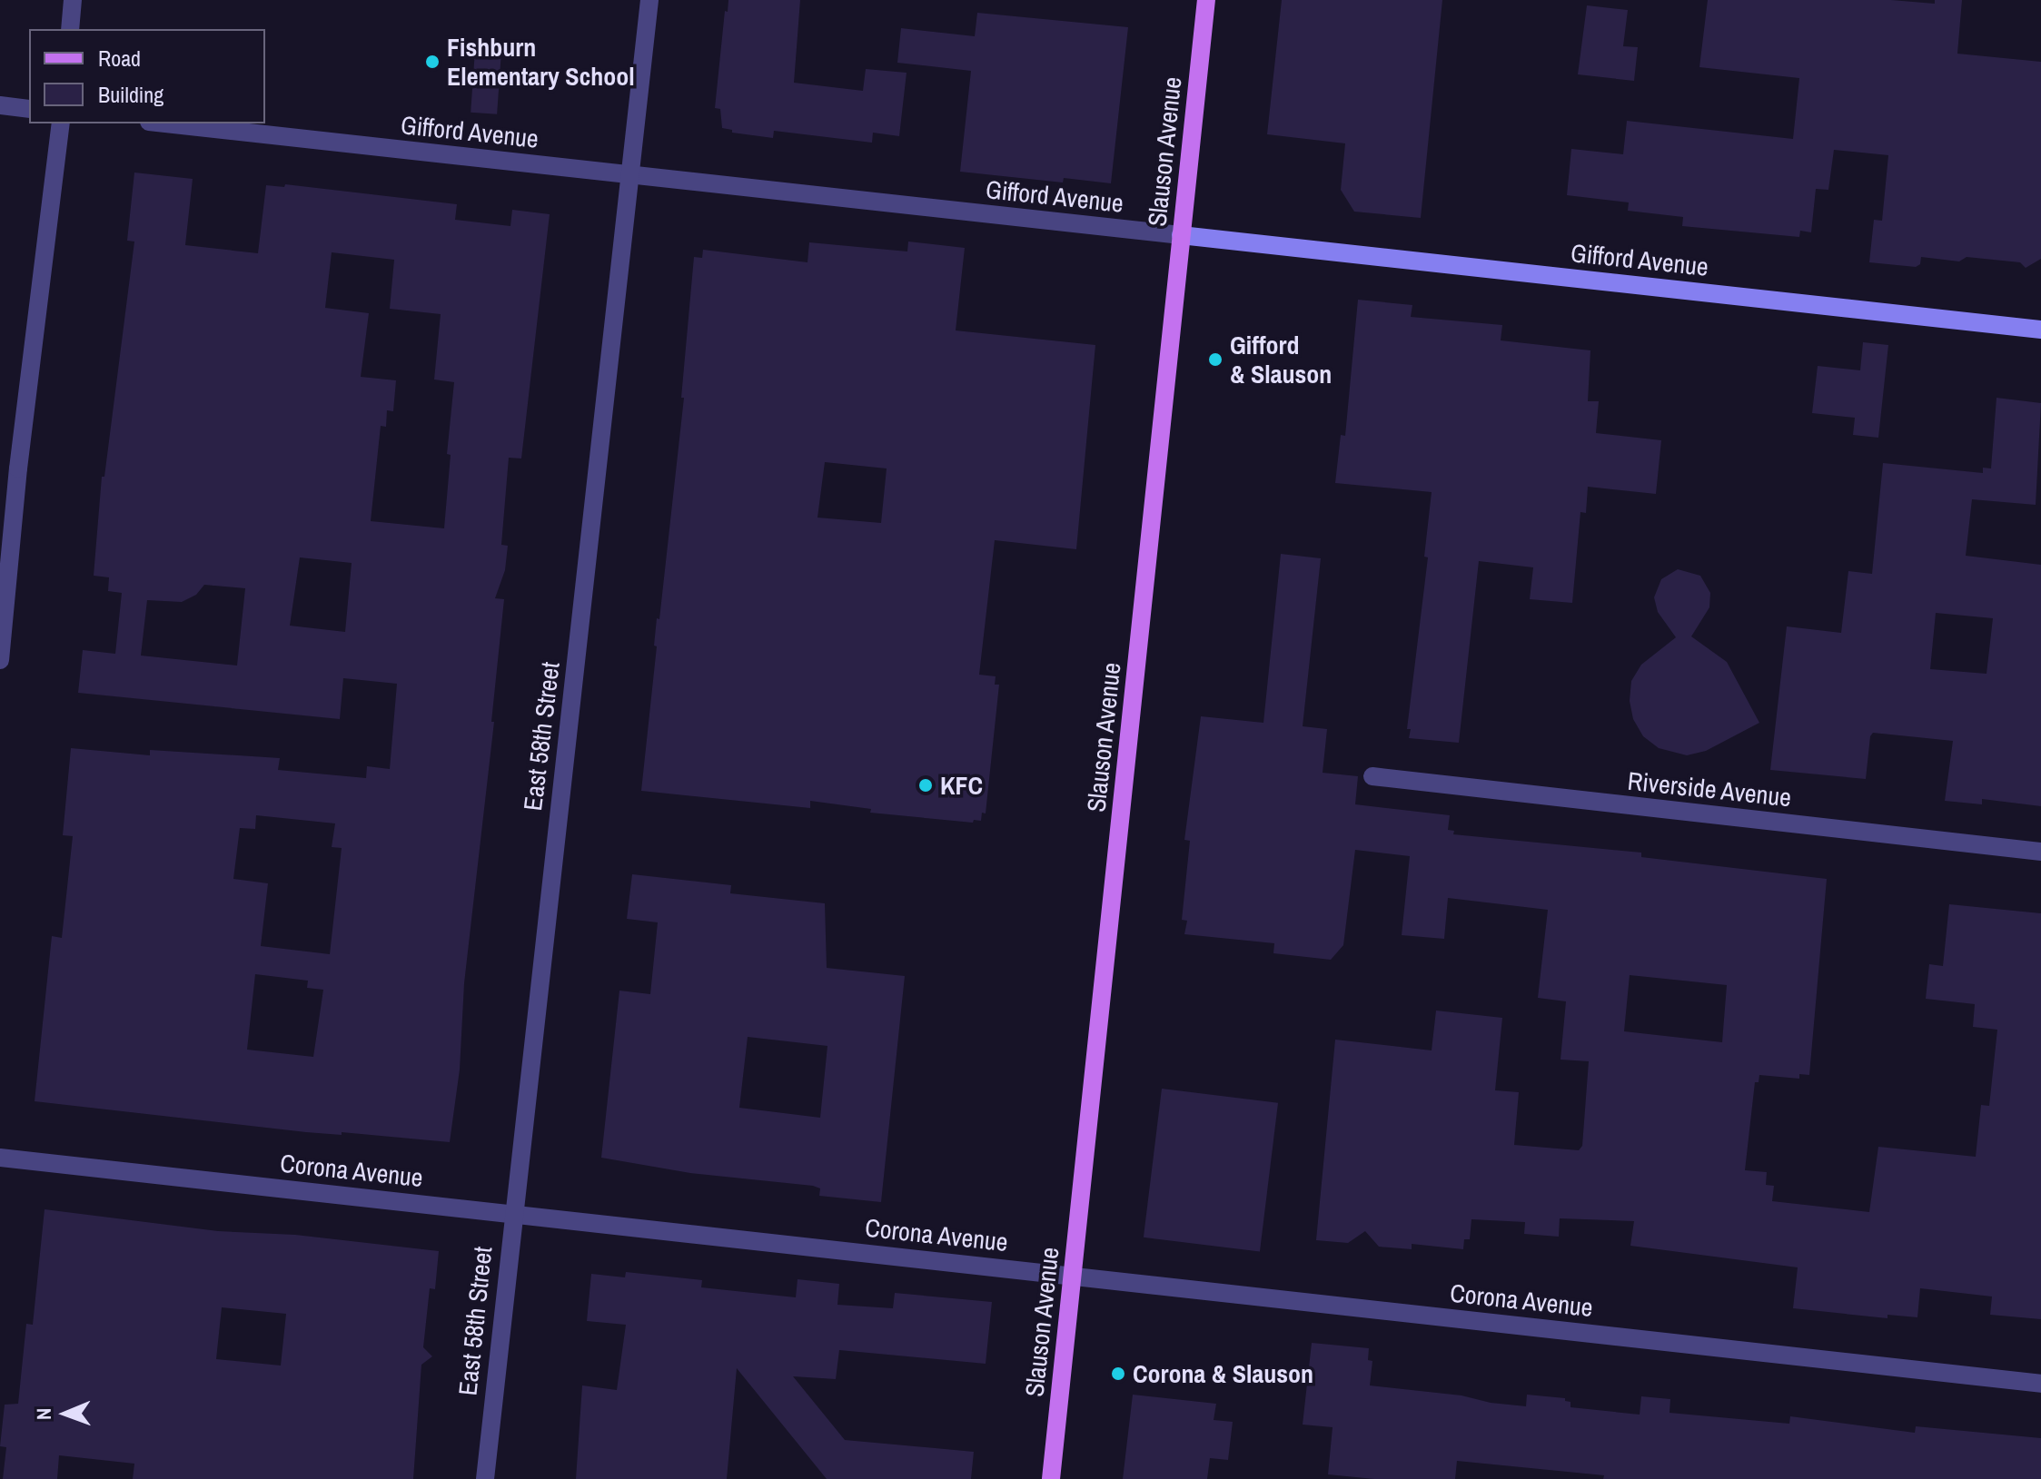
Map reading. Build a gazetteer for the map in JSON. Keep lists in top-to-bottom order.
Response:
{
  "streets": {
    "main road": ["Slauson Avenue"],
    "street": [
      "Gifford Avenue",
      "East 58th Street",
      "Riverside Avenue",
      "Corona Avenue"
    ]
  },
  "crossings": [
    ["Gifford Avenue", "Slauson Avenue"],
    ["Gifford Avenue", "East 58th Street"],
    ["Slauson Avenue", "Corona Avenue"],
    ["East 58th Street", "Corona Avenue"]
  ],
  "places": [
    "Fishburn Elementary School",
    "Gifford & Slauson",
    "KFC",
    "Corona & Slauson"
  ],
  "legend": ["Road", "Building"],
  "north": "left"
}
